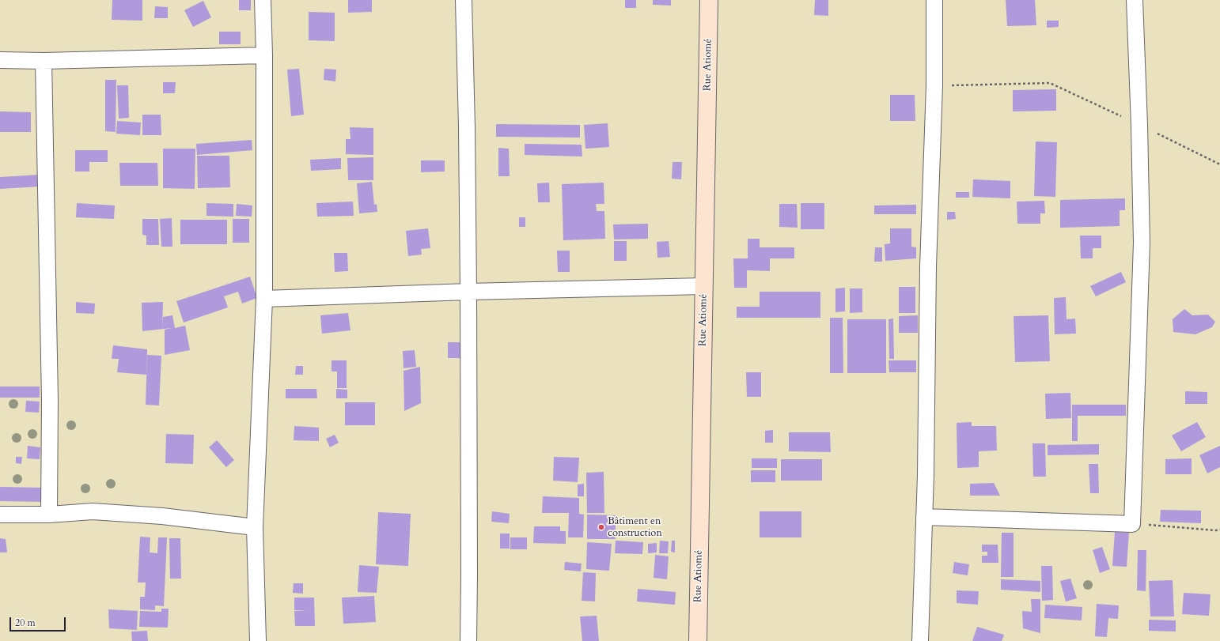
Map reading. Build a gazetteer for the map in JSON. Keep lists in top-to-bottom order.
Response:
{
  "streets": {
    "street": ["Rue Atiomé"]
  },
  "places": ["Bâtiment en construction"],
  "scale_bar": "20 m"
}
